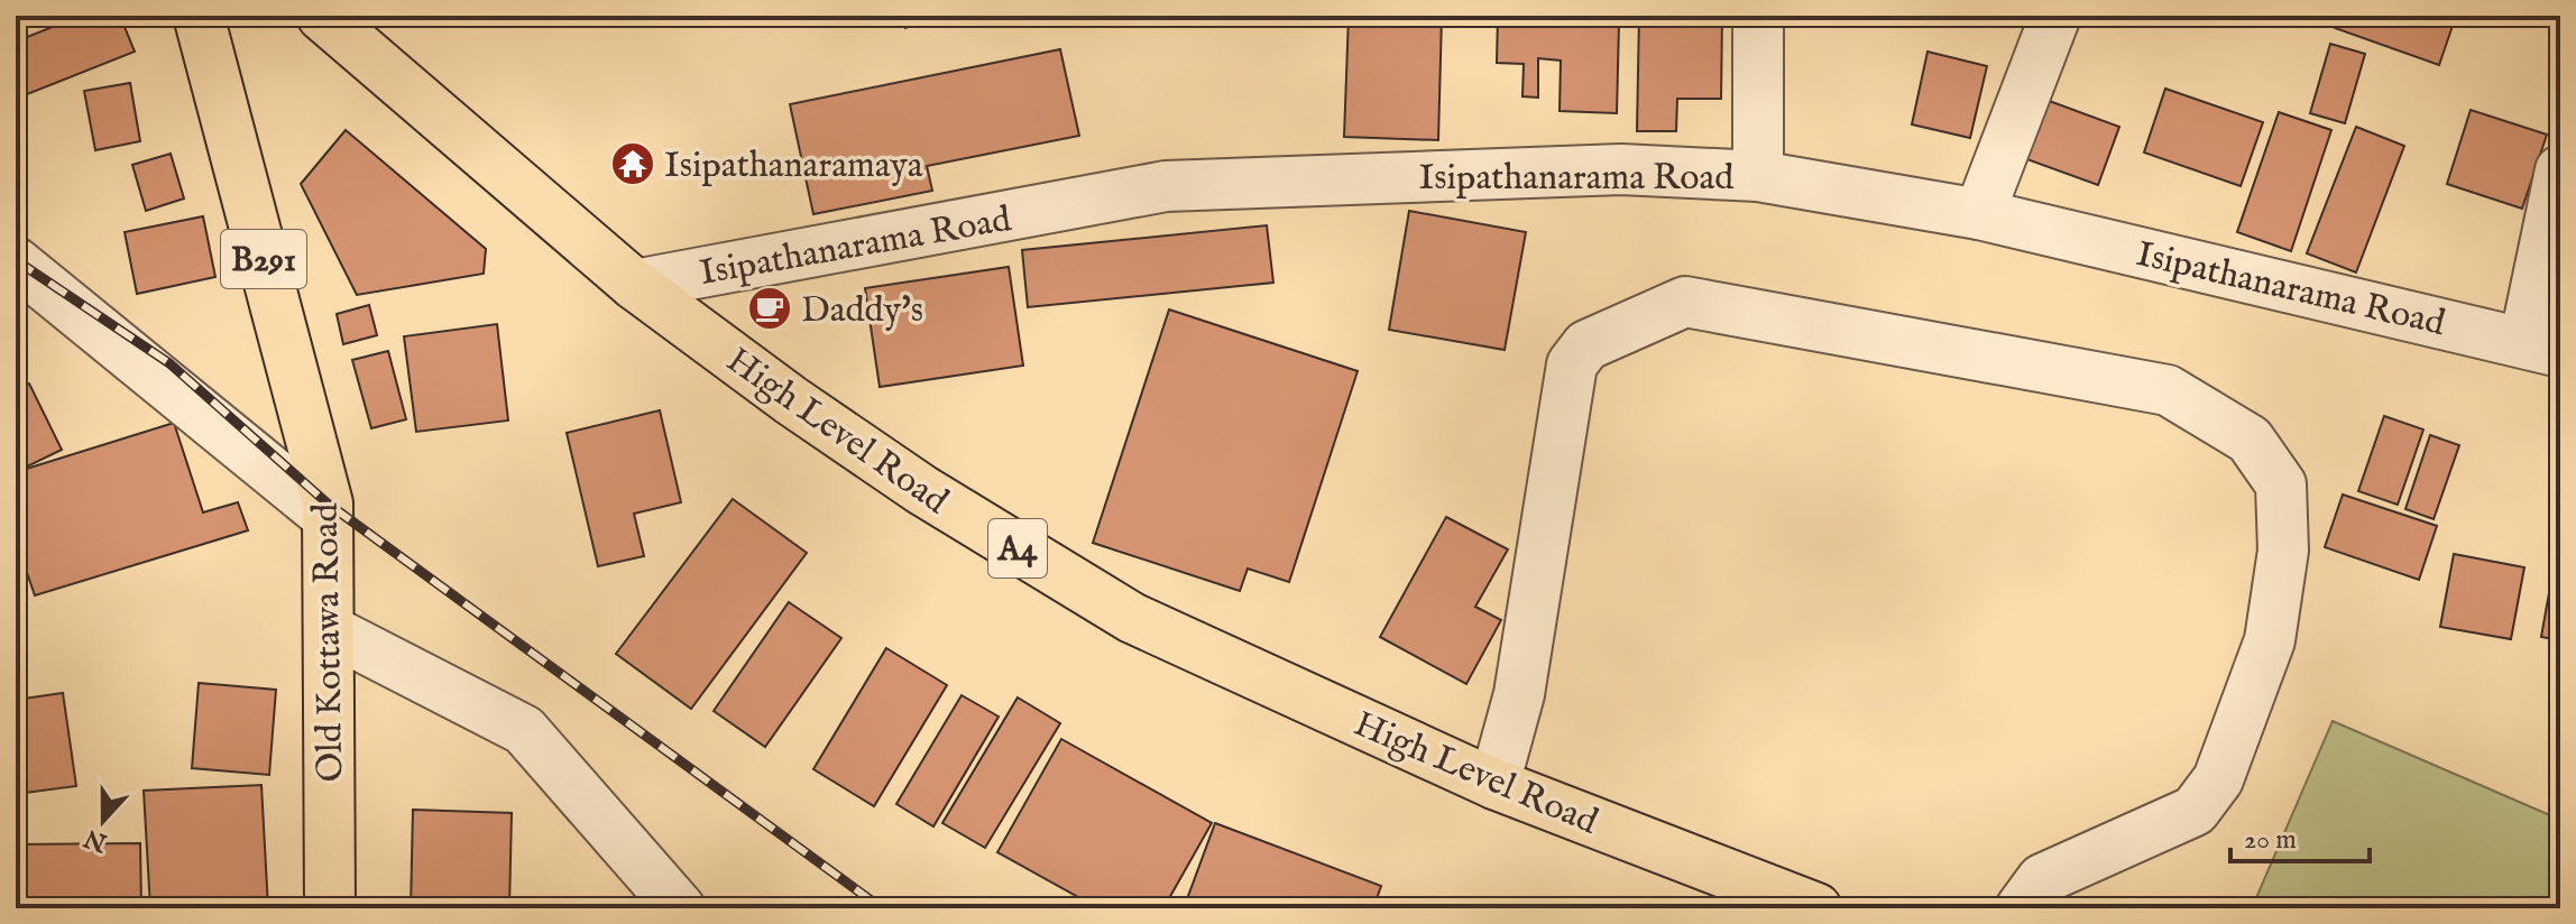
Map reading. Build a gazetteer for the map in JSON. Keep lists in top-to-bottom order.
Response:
{
  "streets": {
    "main road": [
      "B291",
      "High Level Road",
      "A4",
      "Old Kottawa Road"
    ],
    "street": ["Isipathanarama Road"]
  },
  "crossings": [
    ["Isipathanarama Road", "High Level Road"]
  ],
  "places": {
    "temple": ["Isipathanaramaya"],
    "cafe": ["Daddy's"]
  },
  "scale_bar": "20 m",
  "north": "bottom"
}
